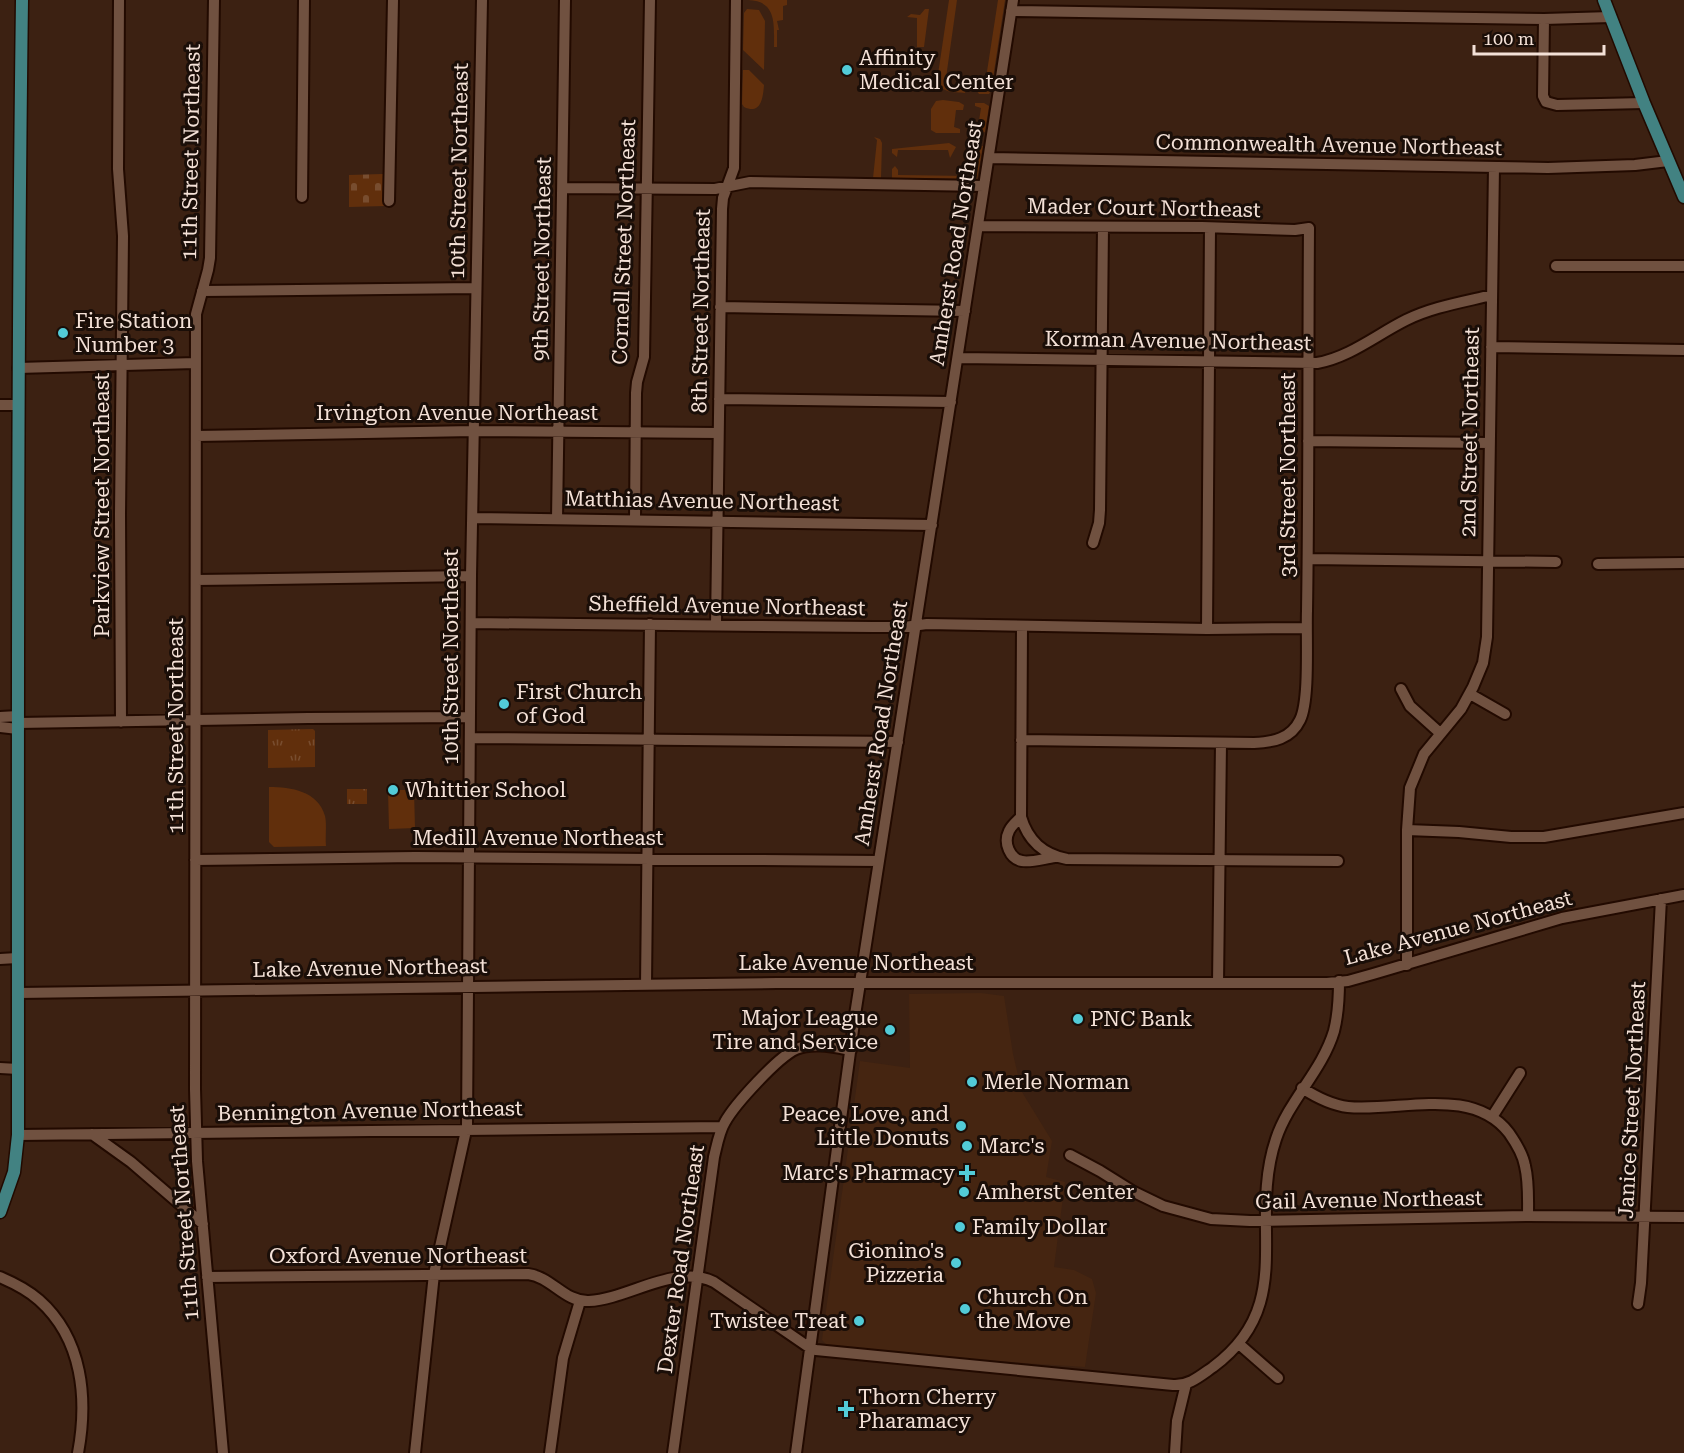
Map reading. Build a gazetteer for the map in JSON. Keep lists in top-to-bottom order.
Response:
{
  "streets": {
    "street": [
      "Commonwealth Avenue Northeast",
      "11th Street Northeast",
      "10th Street Northeast",
      "Mader Court Northeast",
      "Cornell Street Northeast",
      "Amherst Road Northeast",
      "9th Street Northeast",
      "8th Street Northeast",
      "Korman Avenue Northeast",
      "Irvington Avenue Northeast",
      "2nd Street Northeast",
      "3rd Street Northeast",
      "Matthias Avenue Northeast",
      "Parkview Street Northeast",
      "Sheffield Avenue Northeast",
      "Medill Avenue Northeast",
      "Lake Avenue Northeast",
      "Janice Street Northeast",
      "Bennington Avenue Northeast",
      "Gail Avenue Northeast",
      "Oxford Avenue Northeast",
      "Dexter Road Northeast"
    ]
  },
  "crossings": [
    ["Commonwealth Avenue Northeast", "Amherst Road Northeast"],
    ["Commonwealth Avenue Northeast", "2nd Street Northeast"],
    ["11th Street Northeast", "Irvington Avenue Northeast"],
    ["11th Street Northeast", "Medill Avenue Northeast"],
    ["11th Street Northeast", "Lake Avenue Northeast"],
    ["11th Street Northeast", "Bennington Avenue Northeast"],
    ["11th Street Northeast", "Oxford Avenue Northeast"],
    ["10th Street Northeast", "Irvington Avenue Northeast"],
    ["10th Street Northeast", "Matthias Avenue Northeast"],
    ["10th Street Northeast", "Sheffield Avenue Northeast"],
    ["10th Street Northeast", "Medill Avenue Northeast"],
    ["10th Street Northeast", "Lake Avenue Northeast"],
    ["10th Street Northeast", "Bennington Avenue Northeast"],
    ["10th Street Northeast", "Oxford Avenue Northeast"],
    ["Mader Court Northeast", "Amherst Road Northeast"],
    ["Mader Court Northeast", "3rd Street Northeast"],
    ["Cornell Street Northeast", "Irvington Avenue Northeast"],
    ["Cornell Street Northeast", "Matthias Avenue Northeast"],
    ["Amherst Road Northeast", "Korman Avenue Northeast"],
    ["Amherst Road Northeast", "Matthias Avenue Northeast"],
    ["Amherst Road Northeast", "Sheffield Avenue Northeast"],
    ["Amherst Road Northeast", "Medill Avenue Northeast"],
    ["Amherst Road Northeast", "Lake Avenue Northeast"],
    ["Amherst Road Northeast", "Dexter Road Northeast"],
    ["9th Street Northeast", "Irvington Avenue Northeast"],
    ["9th Street Northeast", "Matthias Avenue Northeast"],
    ["8th Street Northeast", "Irvington Avenue Northeast"],
    ["8th Street Northeast", "Matthias Avenue Northeast"],
    ["8th Street Northeast", "Sheffield Avenue Northeast"],
    ["Korman Avenue Northeast", "2nd Street Northeast"],
    ["Korman Avenue Northeast", "3rd Street Northeast"],
    ["2nd Street Northeast", "Lake Avenue Northeast"],
    ["3rd Street Northeast", "Sheffield Avenue Northeast"],
    ["Lake Avenue Northeast", "Janice Street Northeast"],
    ["Janice Street Northeast", "Gail Avenue Northeast"],
    ["Bennington Avenue Northeast", "Dexter Road Northeast"]
  ],
  "places": {
    "other": [
      "Affinity Medical Center",
      "Fire Station Number 3",
      "First Church of God",
      "Whittier School",
      "PNC Bank",
      "Major League Tire and Service",
      "Merle Norman",
      "Peace, Love, and Little Donuts",
      "Marc's",
      "Amherst Center",
      "Family Dollar",
      "Gionino's Pizzeria",
      "Church On the Move",
      "Twistee Treat"
    ],
    "health": ["Marc's Pharmacy", "Thorn Cherry Pharamacy"]
  },
  "scale_bar": "100 m"
}
